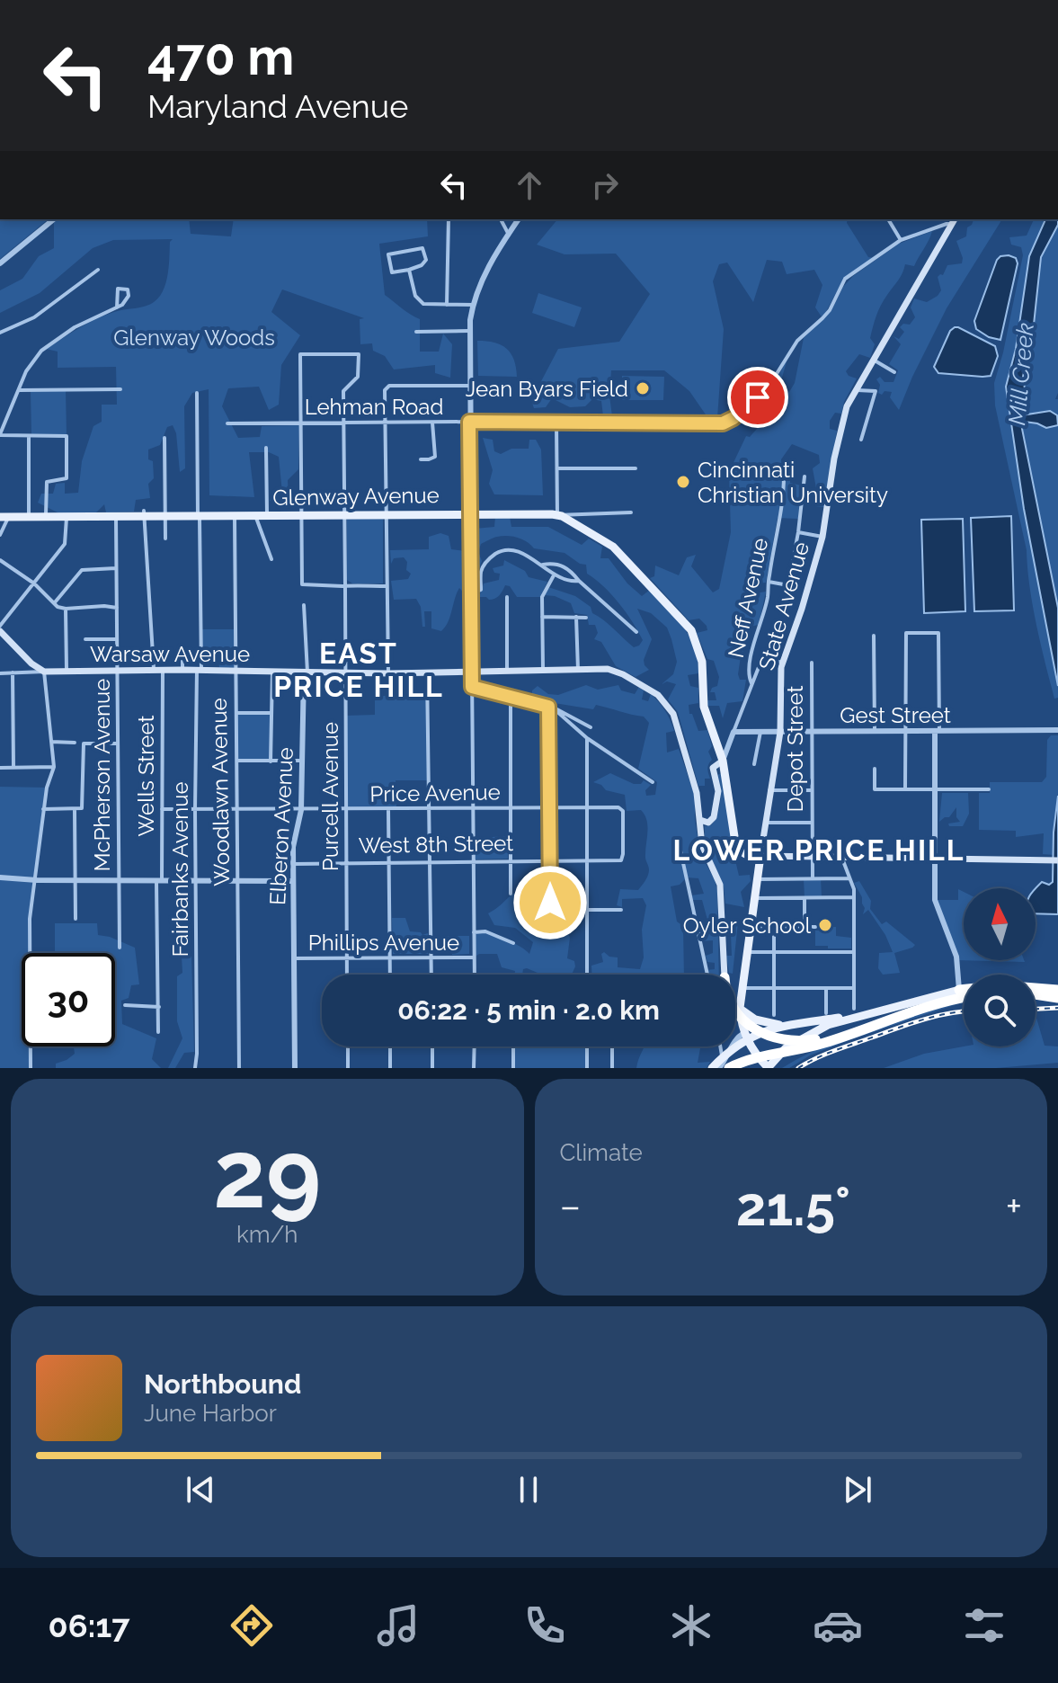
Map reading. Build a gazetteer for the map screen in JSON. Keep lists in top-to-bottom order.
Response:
{
  "streets": {
    "main road": ["Glenway Avenue", "State Avenue", "Warsaw Avenue"],
    "street": [
      "Lehman Road",
      "Neff Avenue",
      "Gest Street",
      "Depot Street",
      "McPherson Avenue",
      "Wells Street",
      "Woodlawn Avenue",
      "Price Avenue",
      "Purcell Avenue",
      "Elberon Avenue",
      "West 8th Street",
      "Fairbanks Avenue",
      "Phillips Avenue"
    ]
  },
  "crossings": [
    ["Lehman Road", "State Avenue"],
    ["Lehman Road", "Purcell Avenue"],
    ["Glenway Avenue", "State Avenue"],
    ["Glenway Avenue", "McPherson Avenue"],
    ["Glenway Avenue", "Woodlawn Avenue"],
    ["Glenway Avenue", "Purcell Avenue"],
    ["Glenway Avenue", "Fairbanks Avenue"],
    ["State Avenue", "Gest Street"],
    ["Warsaw Avenue", "McPherson Avenue"],
    ["Warsaw Avenue", "Wells Street"],
    ["Warsaw Avenue", "Woodlawn Avenue"],
    ["Warsaw Avenue", "Purcell Avenue"],
    ["Warsaw Avenue", "Elberon Avenue"],
    ["Warsaw Avenue", "Fairbanks Avenue"],
    ["Gest Street", "Depot Street"],
    ["Wells Street", "Price Avenue"],
    ["Woodlawn Avenue", "Price Avenue"],
    ["Price Avenue", "Purcell Avenue"],
    ["Price Avenue", "Elberon Avenue"],
    ["Price Avenue", "West 8th Street"],
    ["Price Avenue", "Fairbanks Avenue"],
    ["Purcell Avenue", "West 8th Street"],
    ["Purcell Avenue", "Phillips Avenue"],
    ["Elberon Avenue", "West 8th Street"],
    ["Elberon Avenue", "Phillips Avenue"]
  ],
  "districts": ["EAST PRICE HILL", "LOWER PRICE HILL"],
  "water": ["Mill Creek"],
  "parks": ["Glenway Woods"],
  "places": ["Jean Byars Field", "Cincinnati Christian University", "Oyler School"],
  "north": "top",
  "page": {
    "turn": ["470 m", "Maryland Avenue"],
    "limit": "30",
    "trip": "06:22 · 5 min · 2.0 km",
    "tile": [
      ["29", "km/h"],
      "Climate"
    ],
    "heat": ["−", "21.5°", "+"],
    "song": ["Northbound", "June Harbor"],
    "tabs": "06:17"
  }
}
